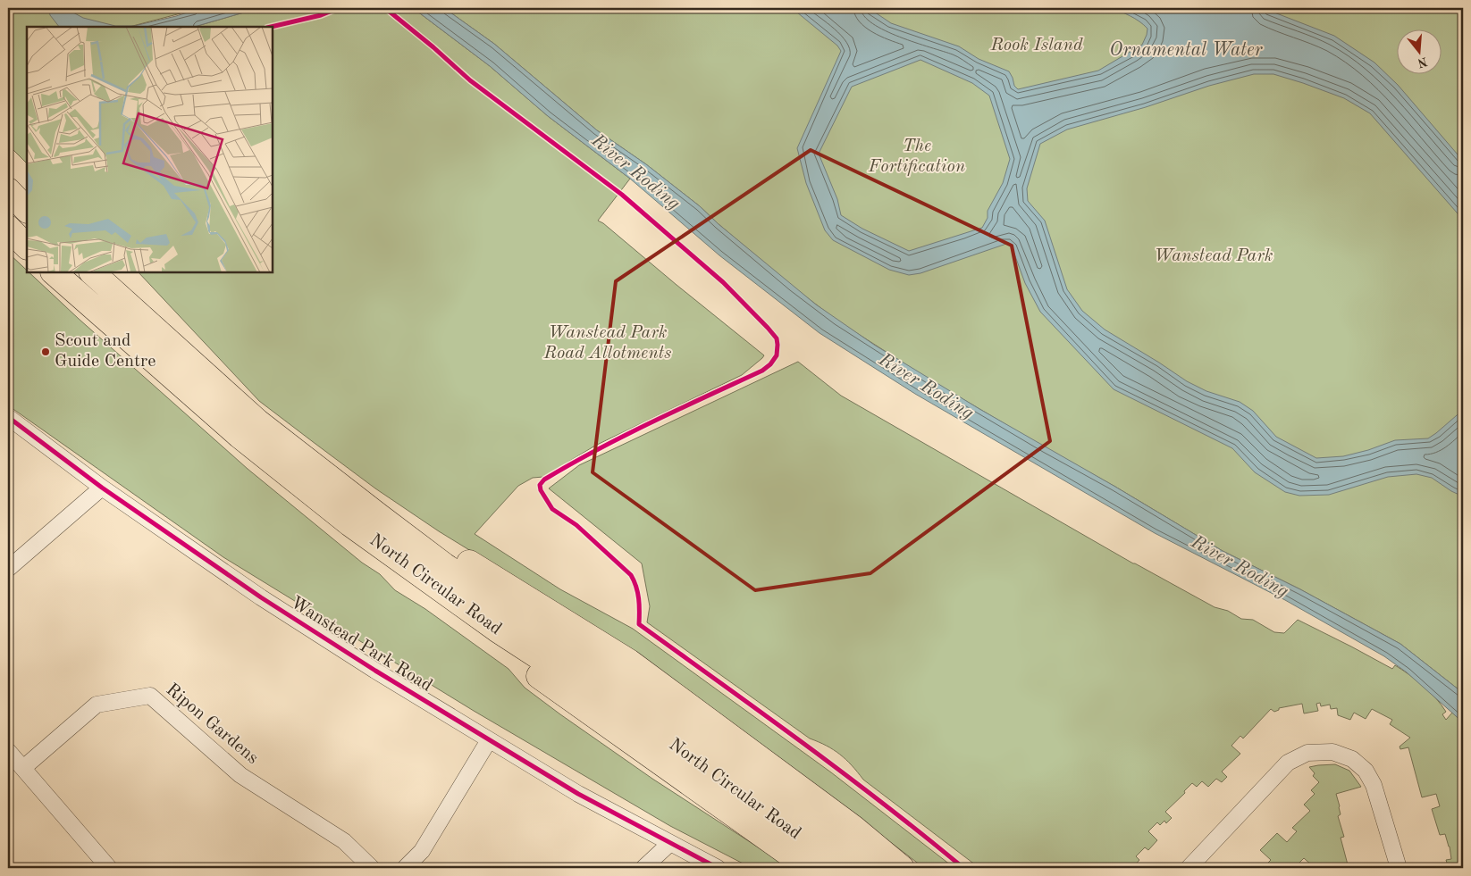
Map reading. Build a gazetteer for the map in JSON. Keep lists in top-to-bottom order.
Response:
{
  "streets": {
    "highway": ["North Circular Road"],
    "street": ["Wanstead Park Road", "Ripon Gardens"]
  },
  "water": ["Ornamental Water", "River Roding"],
  "parks": [
    "Rook Island",
    "The Fortification",
    "Wanstead Park",
    "Wanstead Park Road Allotments"
  ],
  "places": ["Scout and Guide Centre"],
  "north": "bottom"
}
